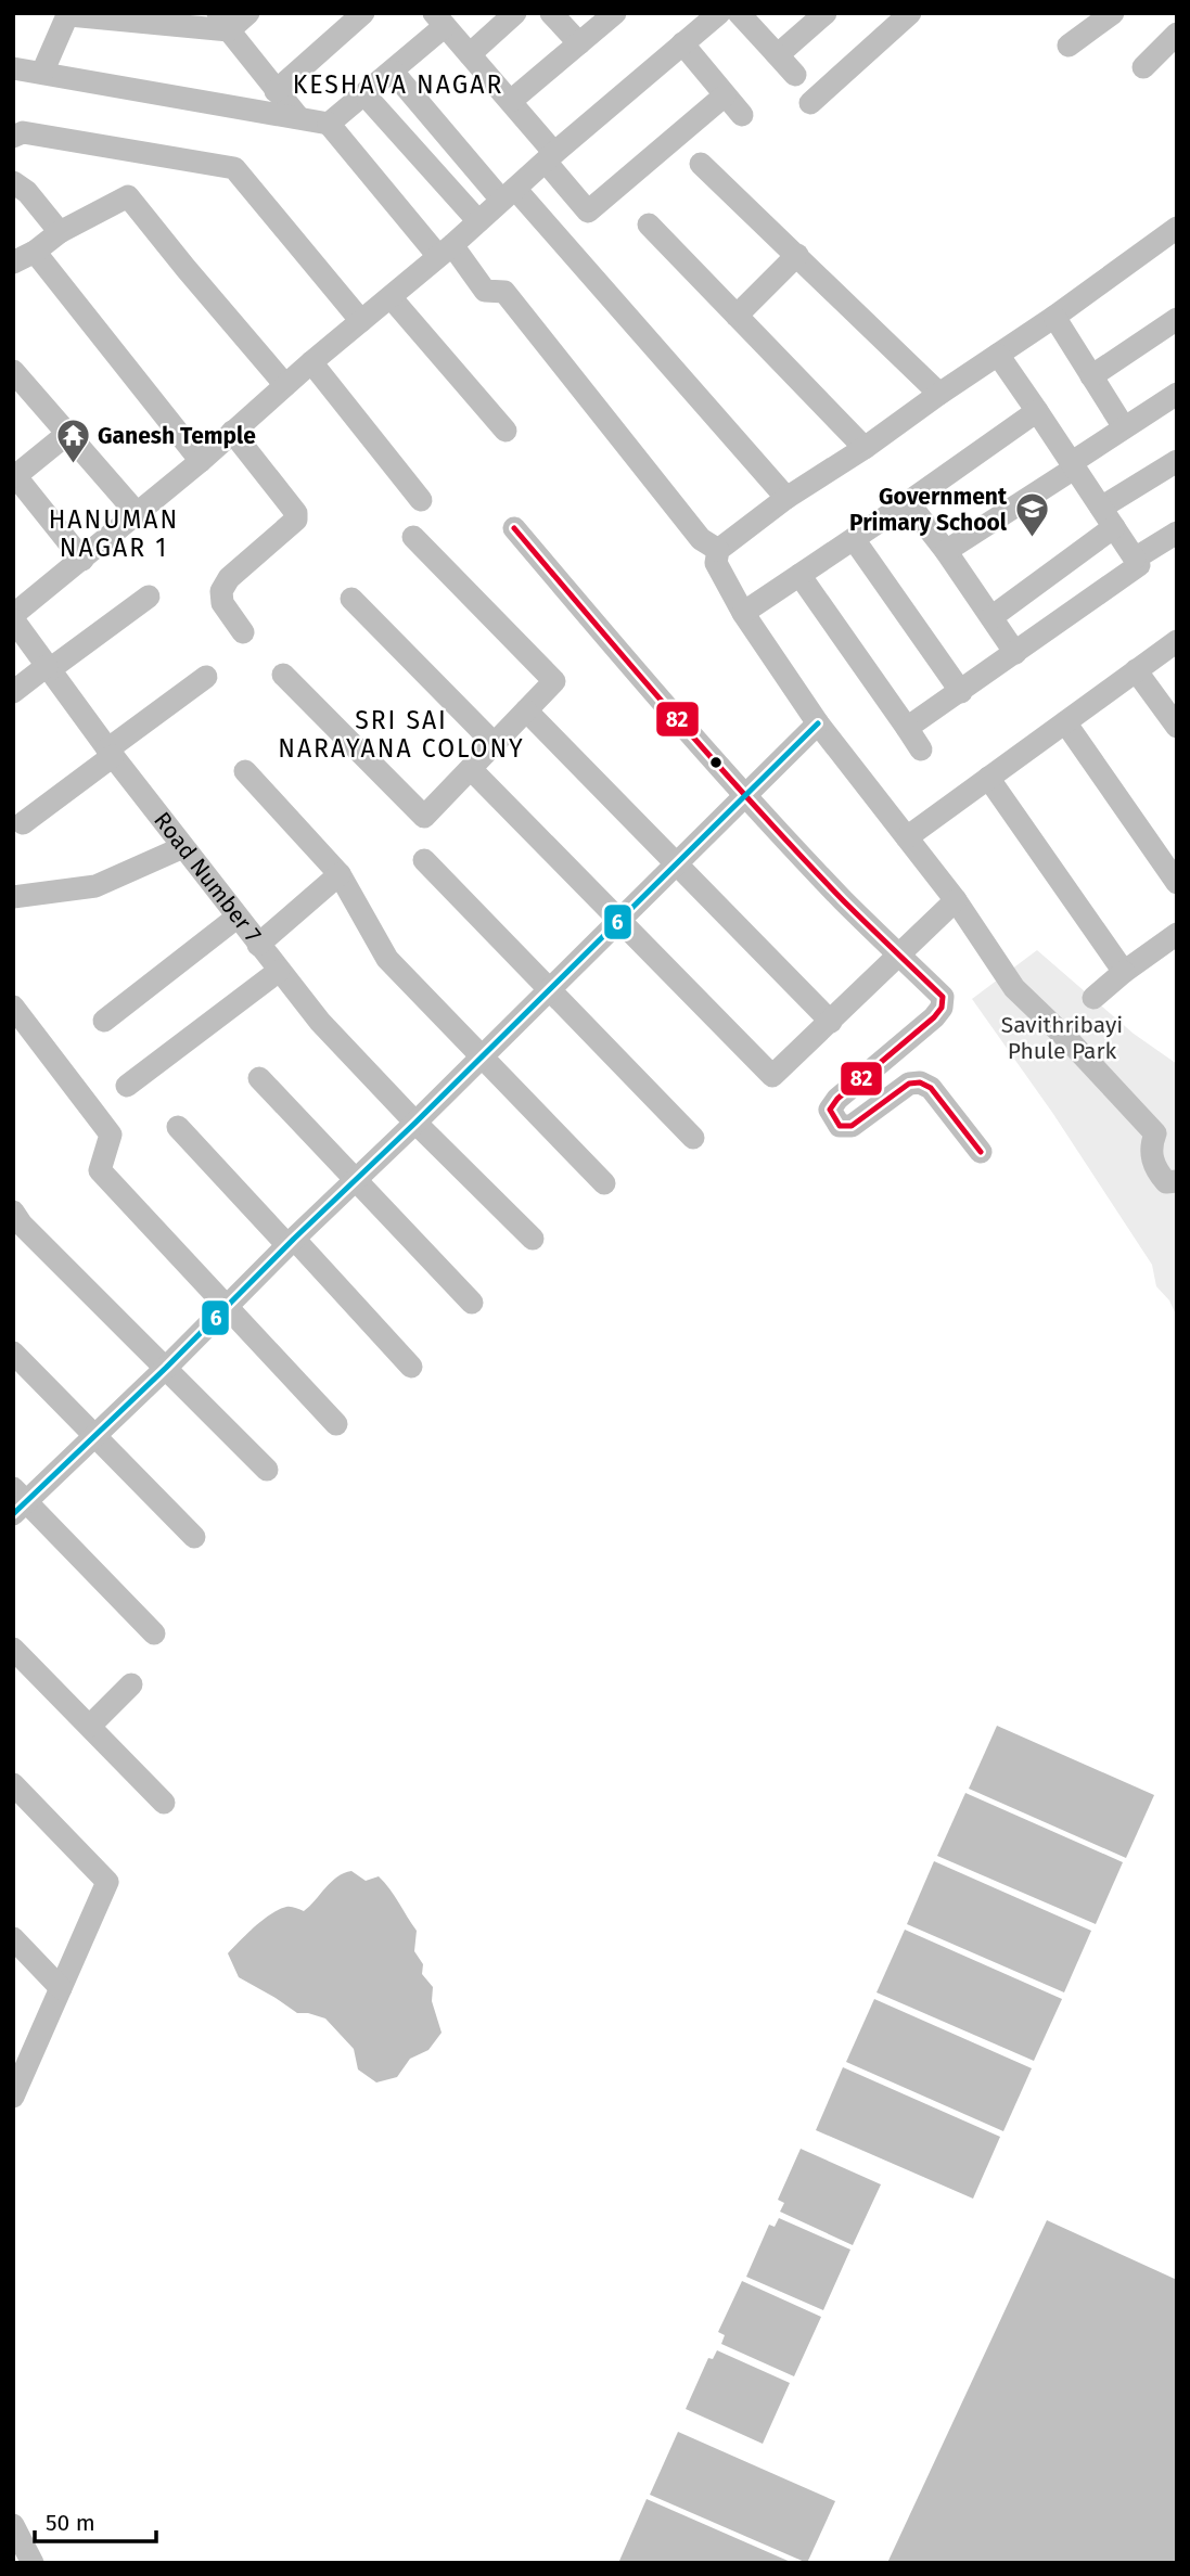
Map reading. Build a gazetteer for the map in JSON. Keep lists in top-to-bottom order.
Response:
{
  "streets": {
    "street": ["Road Number 7"]
  },
  "districts": ["KESHAVA NAGAR", "HANUMAN NAGAR 1", "SRI SAI NARAYANA COLONY"],
  "parks": ["Savithribayi Phule Park"],
  "places": {
    "temple": ["Ganesh Temple"],
    "school or university": ["Government Primary School"]
  },
  "lines": ["transit line 82", "transit line 6"],
  "scale_bar": "50 m"
}
